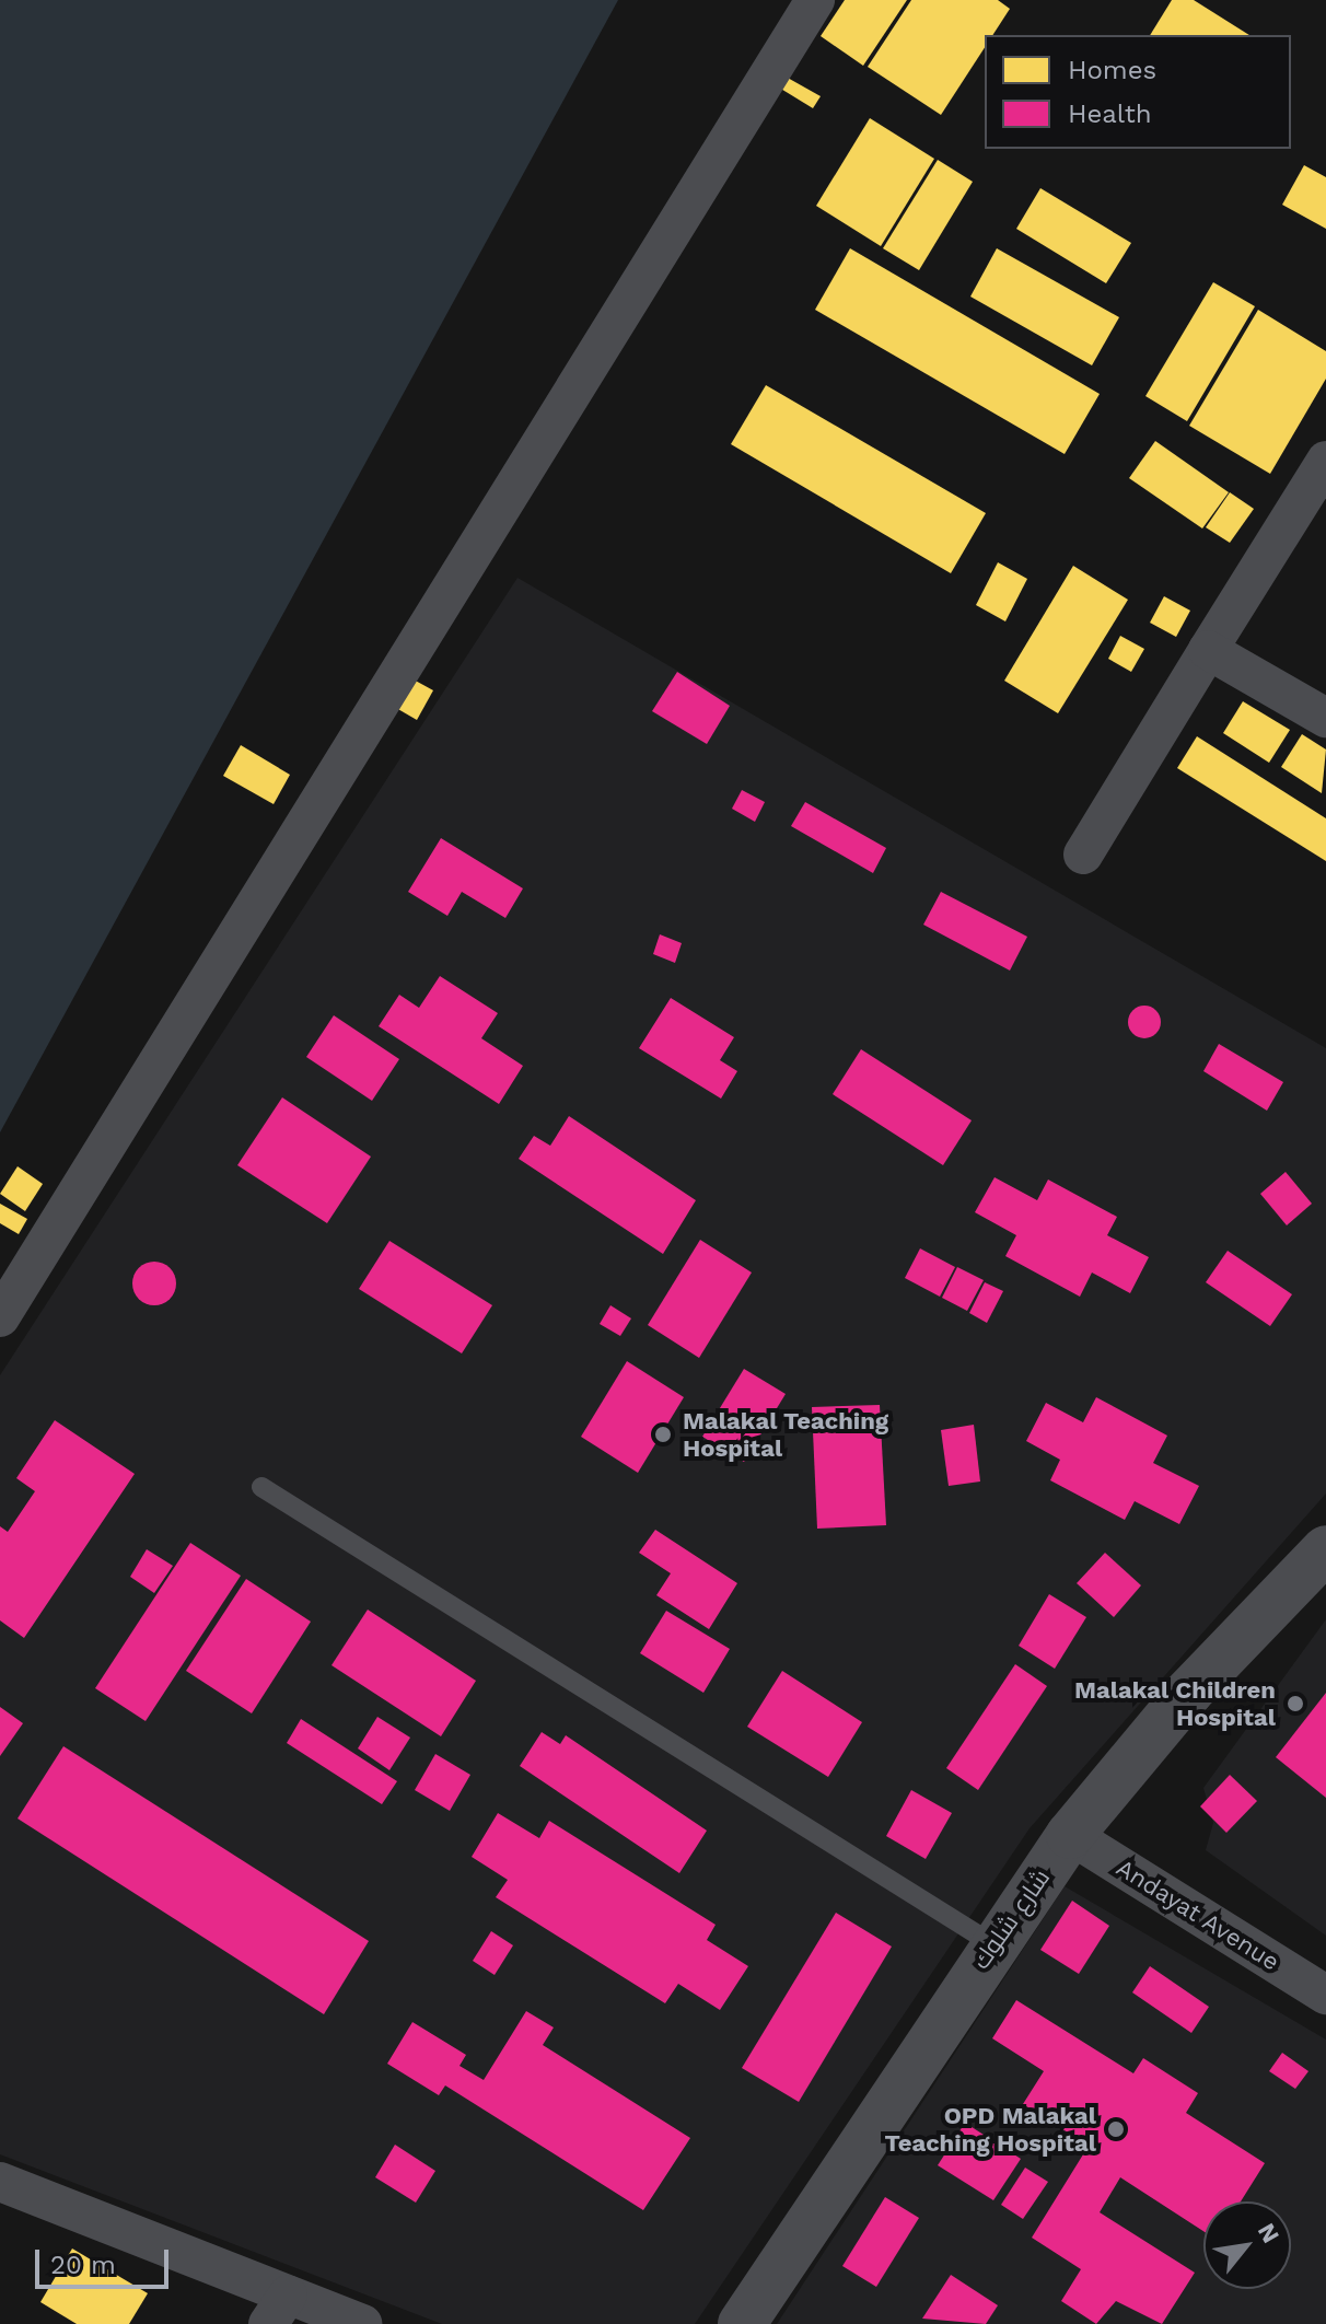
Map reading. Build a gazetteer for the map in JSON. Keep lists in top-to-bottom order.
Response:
{
  "streets": {
    "street": ["Andayat Avenue", "شارع شلوك"]
  },
  "crossings": [
    ["Andayat Avenue", "شارع شلوك"]
  ],
  "places": ["Malakal Teaching Hospital", "Malakal Children Hospital", "OPD Malakal Teaching Hospital"],
  "legend": ["Homes", "Health"],
  "scale_bar": "20 m",
  "north": "top right"
}
